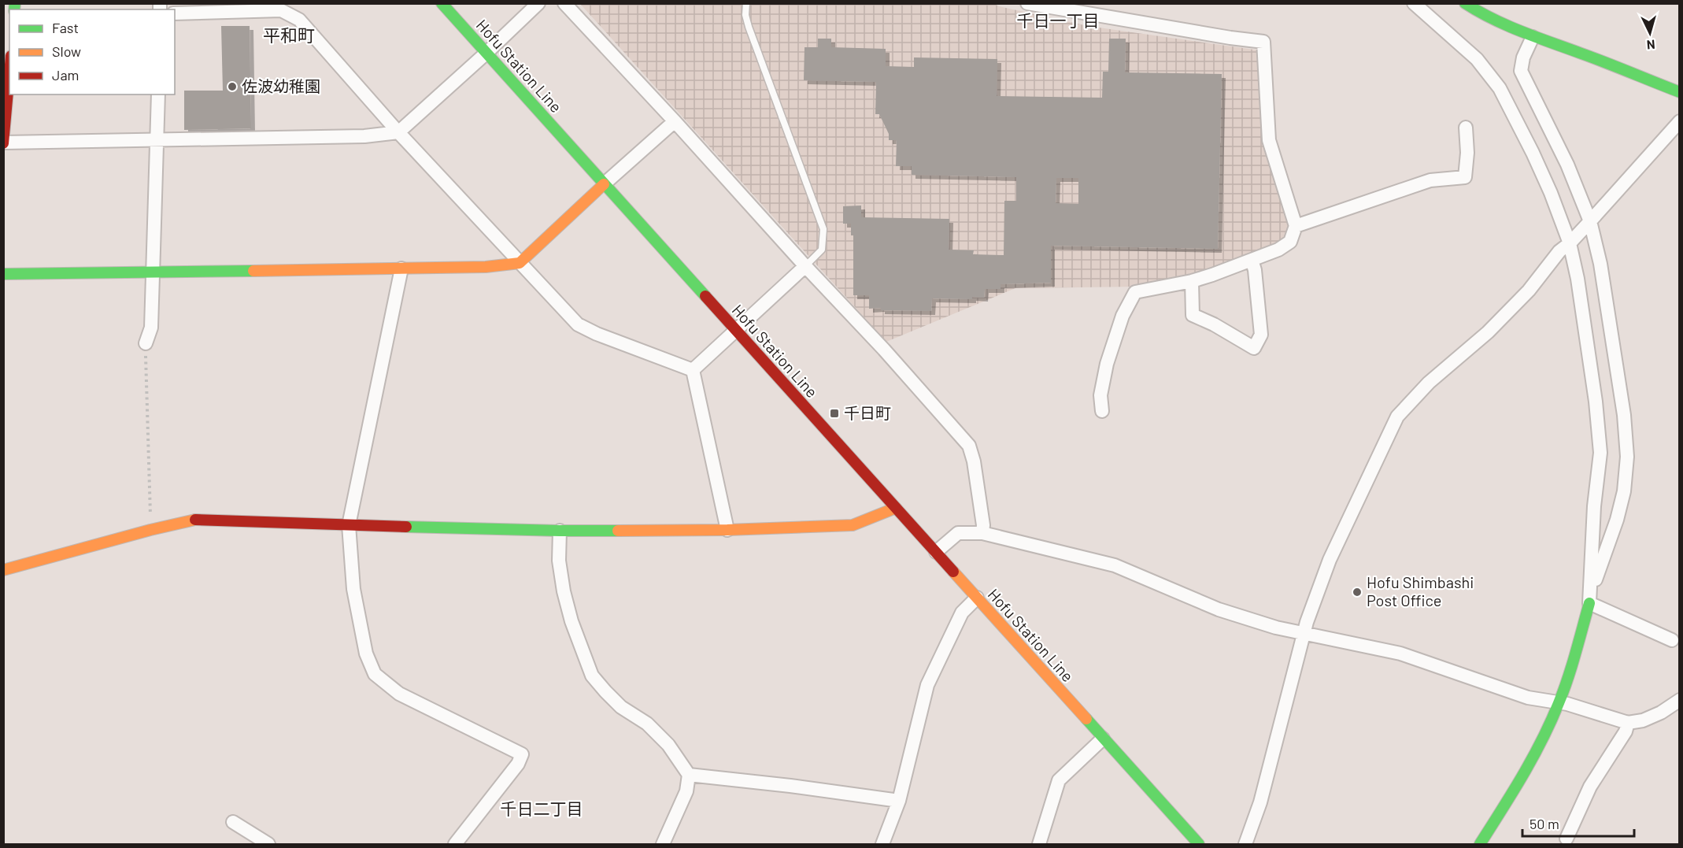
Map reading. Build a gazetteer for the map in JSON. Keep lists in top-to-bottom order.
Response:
{
  "streets": {
    "street": ["Hofu Station Line"]
  },
  "districts": ["千日一丁目", "平和町", "千日二丁目"],
  "places": {
    "other": ["佐波幼稚園", "Hofu Shimbashi Post Office"],
    "transit": ["千日町"]
  },
  "legend": ["Fast", "Slow", "Jam"],
  "scale_bar": "50 m",
  "north": "bottom"
}
